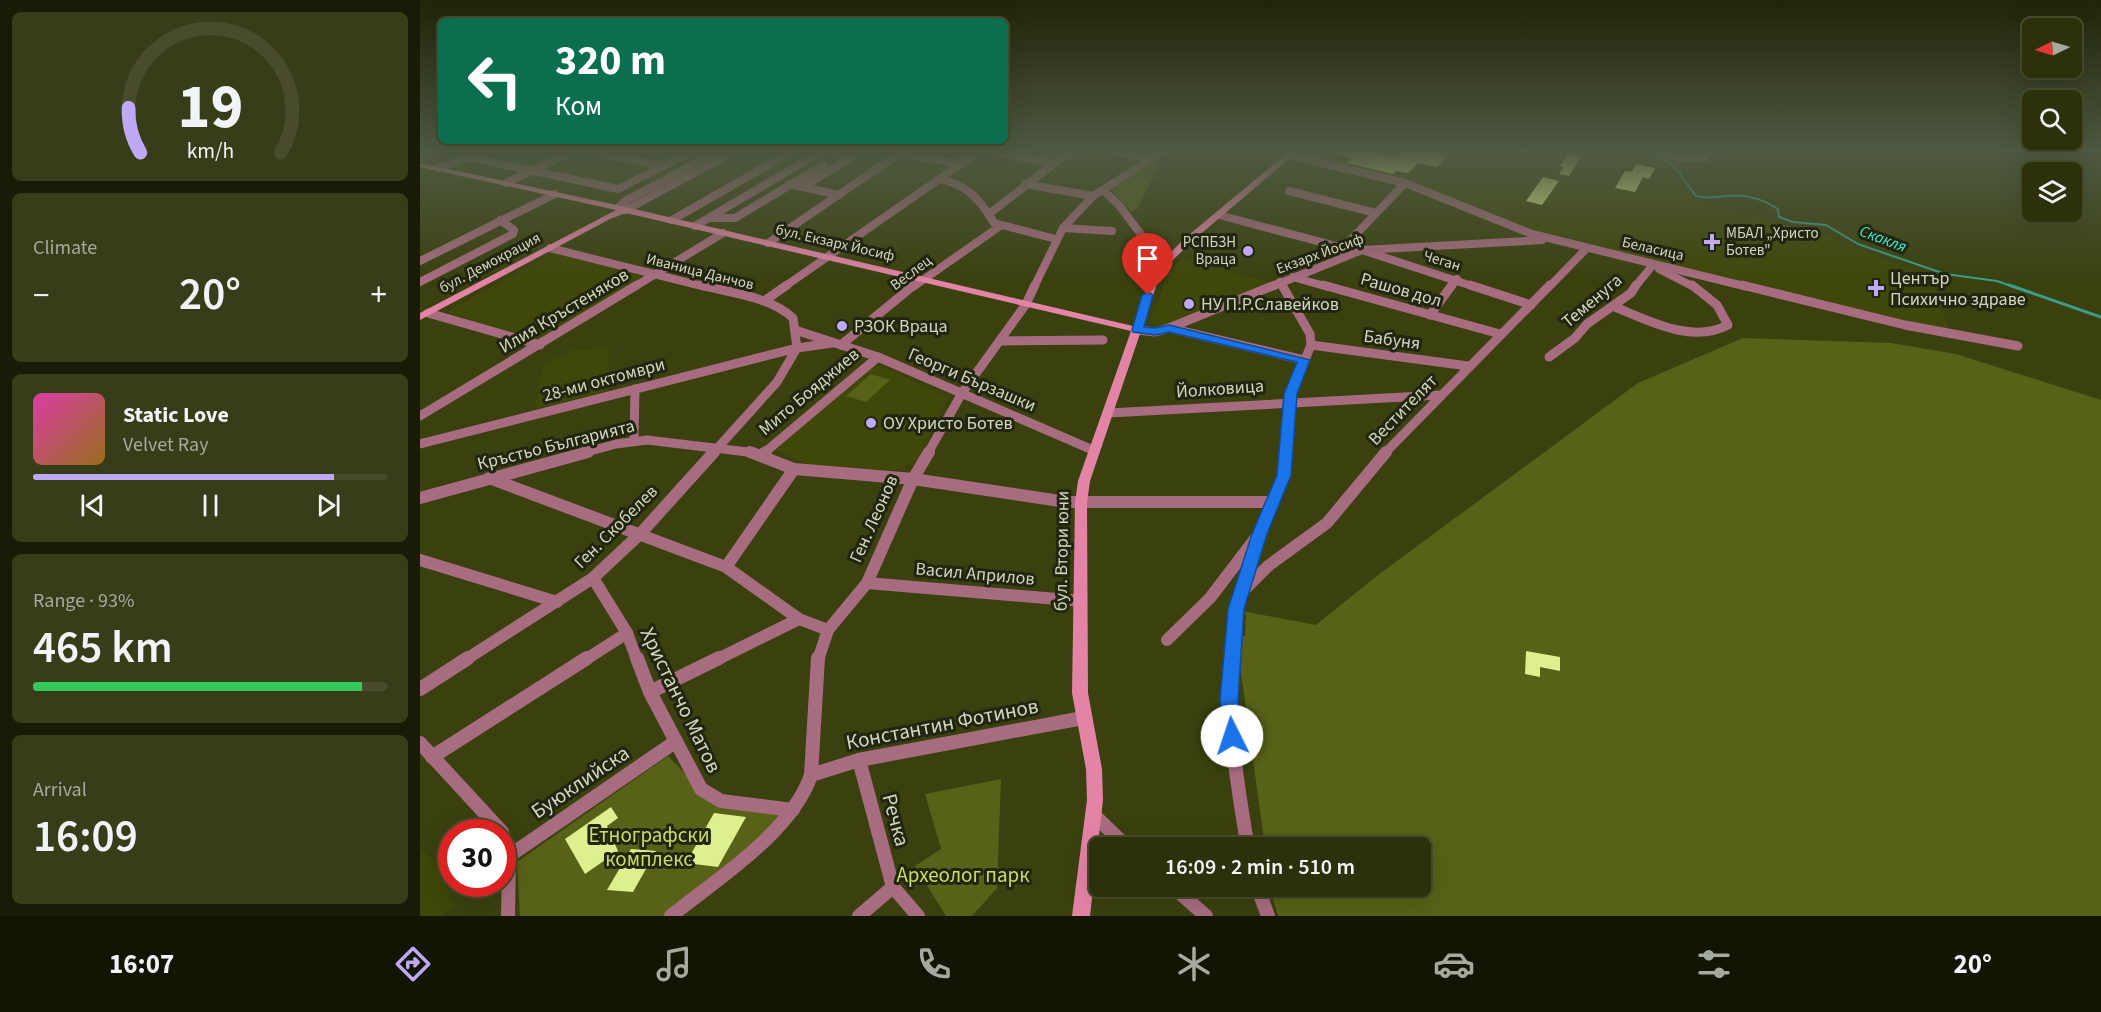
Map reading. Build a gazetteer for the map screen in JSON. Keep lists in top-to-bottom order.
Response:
{
  "streets": {
    "street": [
      "бул. Екзарх Йосиф",
      "Беласица",
      "Екзарх Йосиф",
      "Чеган",
      "бул. Демокрация",
      "Иваница Данчов",
      "Веслец",
      "Рашов дол",
      "Теменуга",
      "Илия Кръстеняков",
      "Бабуня",
      "28-ми октомври",
      "Георги Бързашки",
      "Йолковица",
      "Мито Бояджиев",
      "Вестителят",
      "Кръстьо Българията",
      "Ген. Леонов",
      "Ген. Скобелев",
      "бул. Втори юни",
      "Васил Априлов",
      "Христанчо Матов",
      "Константин Фотинов",
      "Буюклийска",
      "Речка"
    ]
  },
  "crossings": [
    ["бул. Екзарх Йосиф", "Екзарх Йосиф"],
    ["бул. Екзарх Йосиф", "бул. Демокрация"],
    ["бул. Екзарх Йосиф", "Веслец"],
    ["бул. Екзарх Йосиф", "Илия Кръстеняков"],
    ["бул. Екзарх Йосиф", "Ген. Леонов"],
    ["бул. Екзарх Йосиф", "бул. Втори юни"],
    ["Беласица", "Екзарх Йосиф"],
    ["Беласица", "Вестителят"],
    ["Екзарх Йосиф", "Чеган"],
    ["Екзарх Йосиф", "Рашов дол"],
    ["Екзарх Йосиф", "бул. Втори юни"],
    ["Чеган", "Вестителят"],
    ["Чеган", "бул. Втори юни"],
    ["бул. Демокрация", "Иваница Данчов"],
    ["Иваница Данчов", "Илия Кръстеняков"],
    ["Иваница Данчов", "Георги Бързашки"],
    ["Веслец", "28-ми октомври"],
    ["Веслец", "Георги Бързашки"],
    ["Рашов дол", "Вестителят"],
    ["Бабуня", "Вестителят"],
    ["28-ми октомври", "Георги Бързашки"],
    ["28-ми октомври", "Ген. Скобелев"],
    ["Георги Бързашки", "Мито Бояджиев"],
    ["Георги Бързашки", "Ген. Леонов"],
    ["Георги Бързашки", "бул. Втори юни"],
    ["Йолковица", "Вестителят"],
    ["Йолковица", "бул. Втори юни"],
    ["Мито Бояджиев", "Кръстьо Българията"],
    ["Кръстьо Българията", "Ген. Леонов"],
    ["Кръстьо Българията", "Ген. Скобелев"],
    ["Кръстьо Българията", "бул. Втори юни"],
    ["Ген. Леонов", "Васил Априлов"],
    ["Ген. Леонов", "Христанчо Матов"],
    ["Ген. Леонов", "Константин Фотинов"],
    ["Ген. Скобелев", "Христанчо Матов"],
    ["бул. Втори юни", "Васил Априлов"],
    ["бул. Втори юни", "Константин Фотинов"],
    ["Христанчо Матов", "Буюклийска"],
    ["Константин Фотинов", "Речка"]
  ],
  "water": ["Скакля"],
  "parks": ["Етнографски комплекс", "Археолог парк"],
  "places": {
    "health": ["МБАЛ „Христо Ботев\"", "Център Психично здраве"],
    "other": [
      "РСПБЗН Враца",
      "НУ П.Р.Славейков",
      "РЗОК Враца",
      "ОУ Христо Ботев"
    ]
  },
  "north": "left",
  "page": {
    "turn": ["320 m", "Ком"],
    "tile": [
      "Climate",
      ["Range · 93%", "465 km"],
      ["Arrival", "16:09"]
    ],
    "heat": ["−", "20°", "+"],
    "song": ["Static Love", "Velvet Ray"],
    "limit": "30",
    "trip": "16:09 · 2 min · 510 m",
    "tabs": ["16:07", "20°"],
    "gauge": ["19", "km/h"]
  }
}
